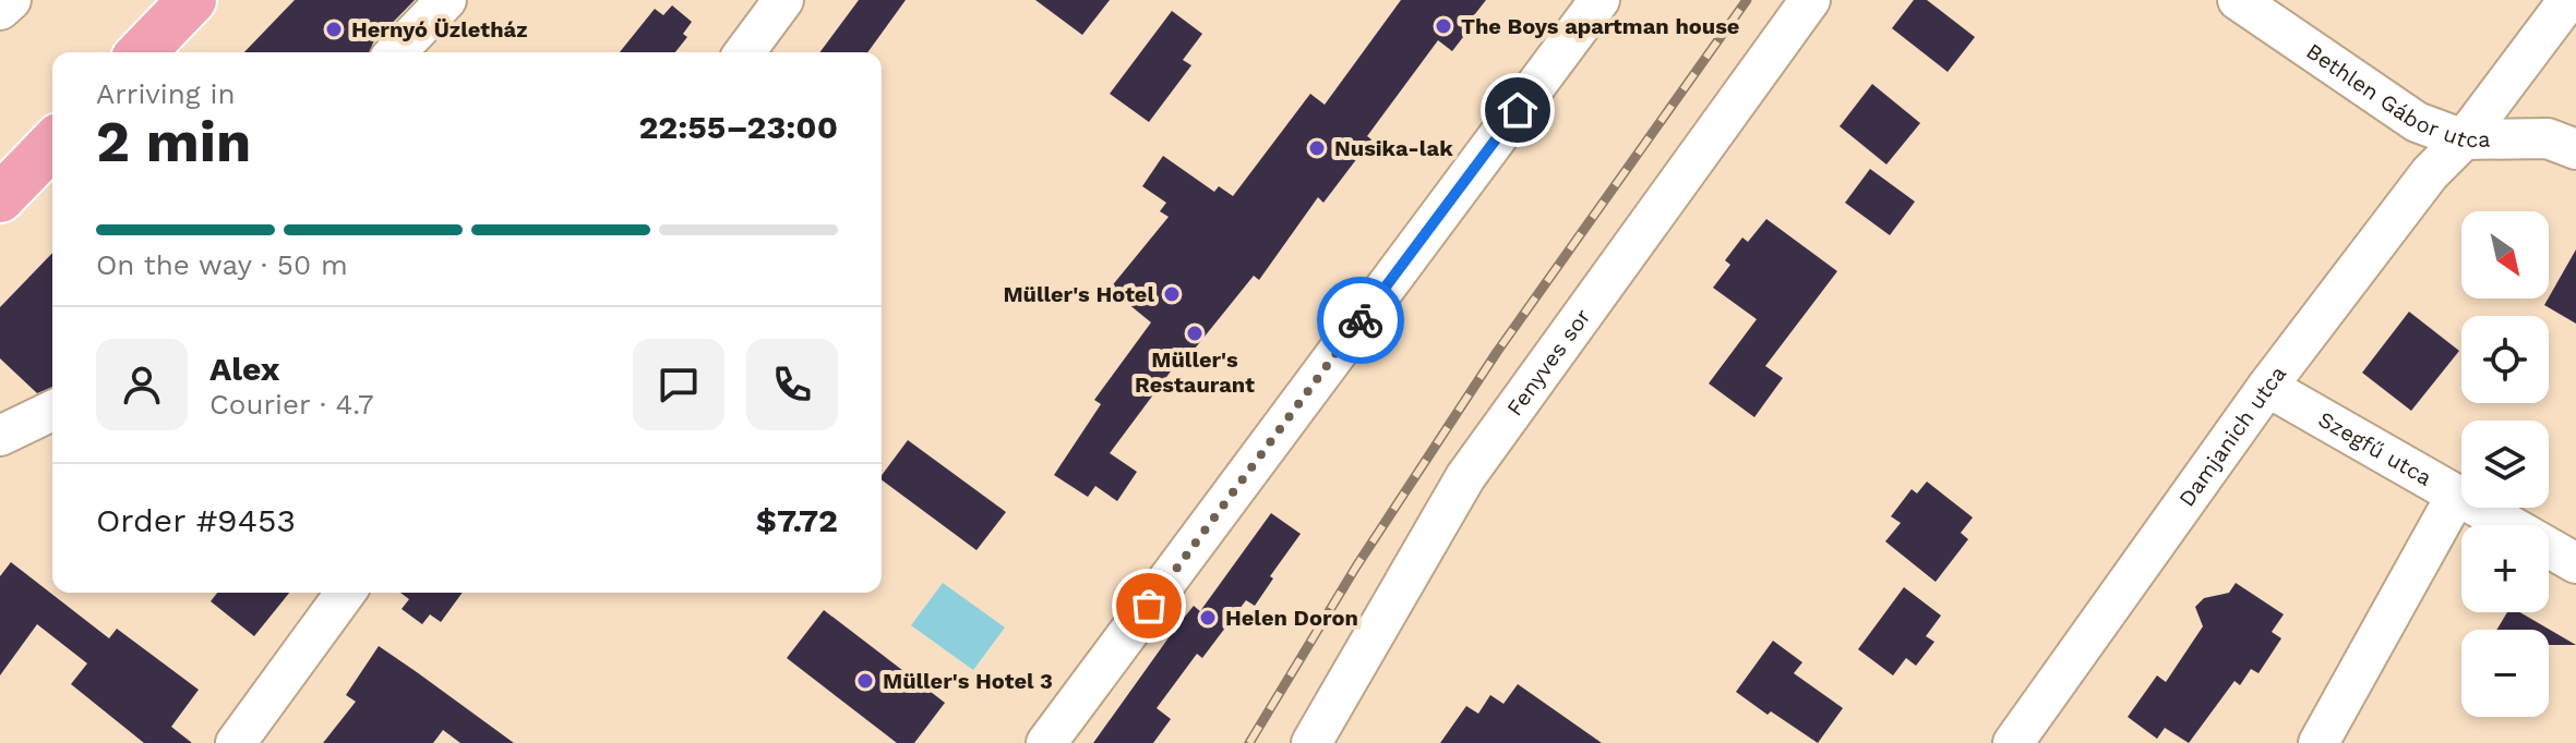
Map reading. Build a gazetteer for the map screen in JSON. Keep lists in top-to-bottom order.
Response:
{
  "streets": {
    "street": [
      "Bethlen Gábor utca",
      "Fenyves sor",
      "Damjanich utca",
      "Szegfű utca"
    ]
  },
  "crossings": [
    ["Bethlen Gábor utca", "Damjanich utca"],
    ["Damjanich utca", "Szegfű utca"]
  ],
  "places": [
    "The Boys apartman house",
    "Hernyó Üzletház",
    "Nusika-lak",
    "Müller's Hotel",
    "Müller's Restaurant",
    "Helen Doron",
    "Müller's Hotel 3"
  ],
  "north": "bottom right",
  "page": {
    "heading": ["2 min", "Arriving in", "22:55–23:00"],
    "panel": [
      "Alex",
      "Courier · 4.7",
      "Order #9453",
      "$7.72"
    ],
    "bar": "On the way · 50 m",
    "map_buttons": ["+", "−"]
  }
}
